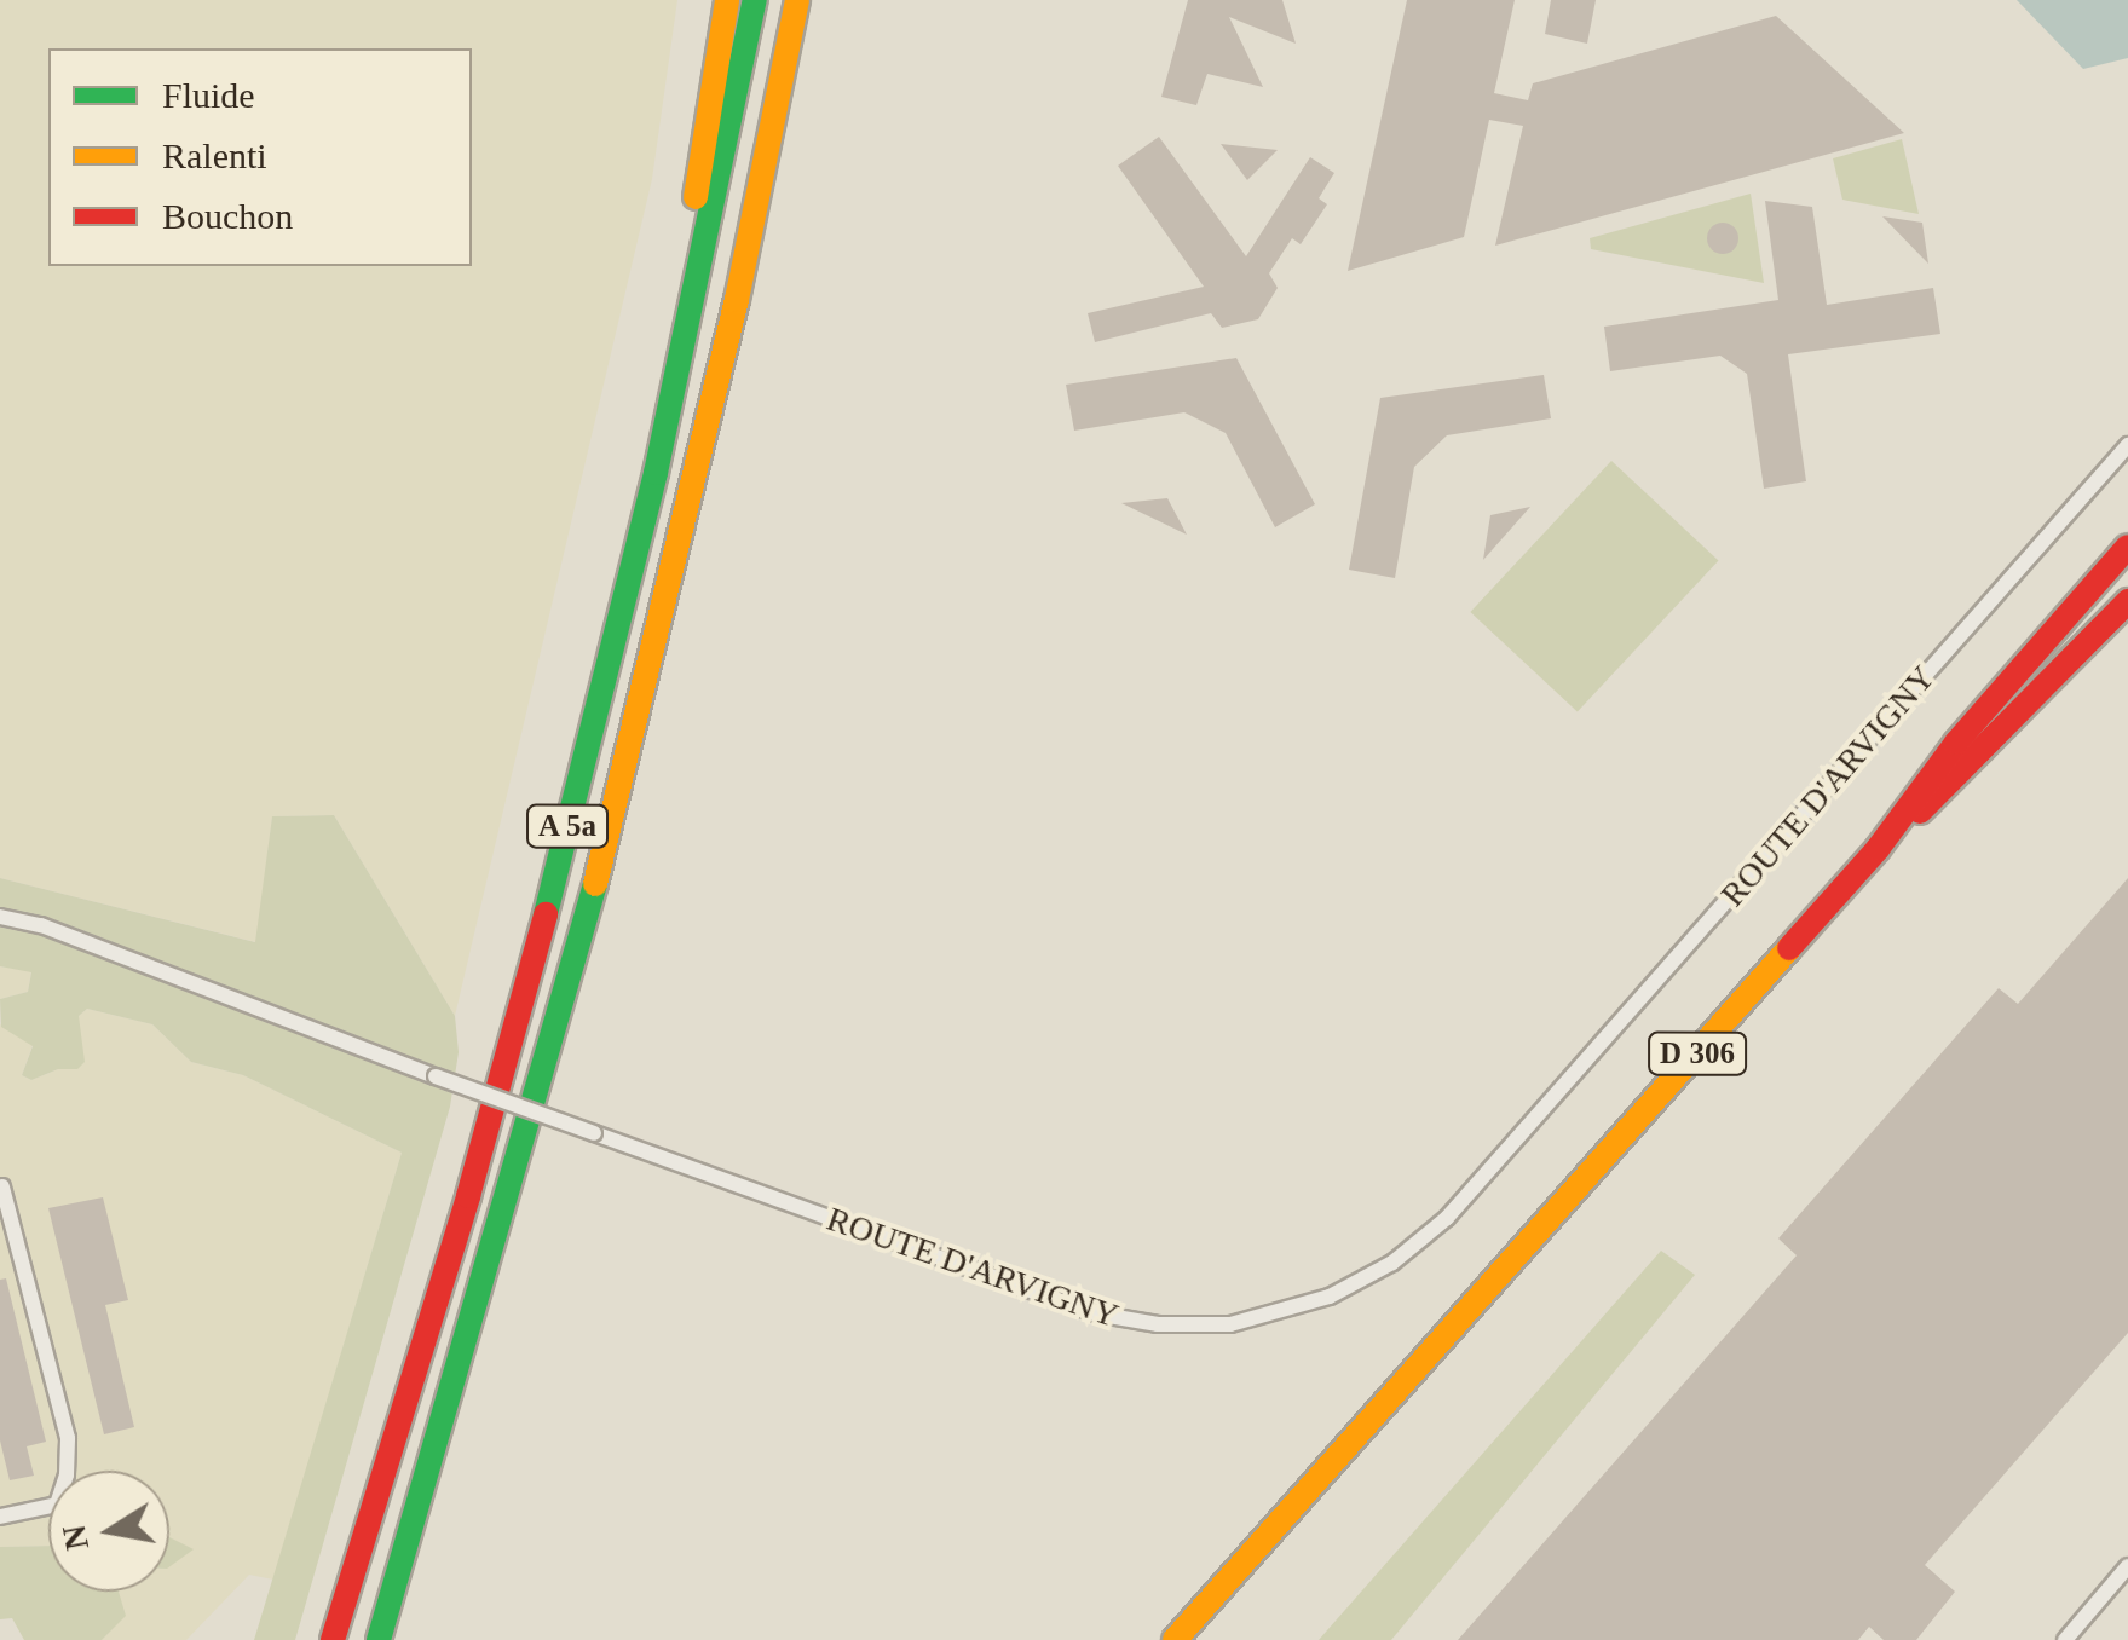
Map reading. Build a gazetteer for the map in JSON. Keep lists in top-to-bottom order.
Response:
{
  "streets": {
    "main road": ["A 5a", "D 306"],
    "street": ["ROUTE D'ARVIGNY"]
  },
  "legend": ["Fluide", "Ralenti", "Bouchon"],
  "north": "left"
}
